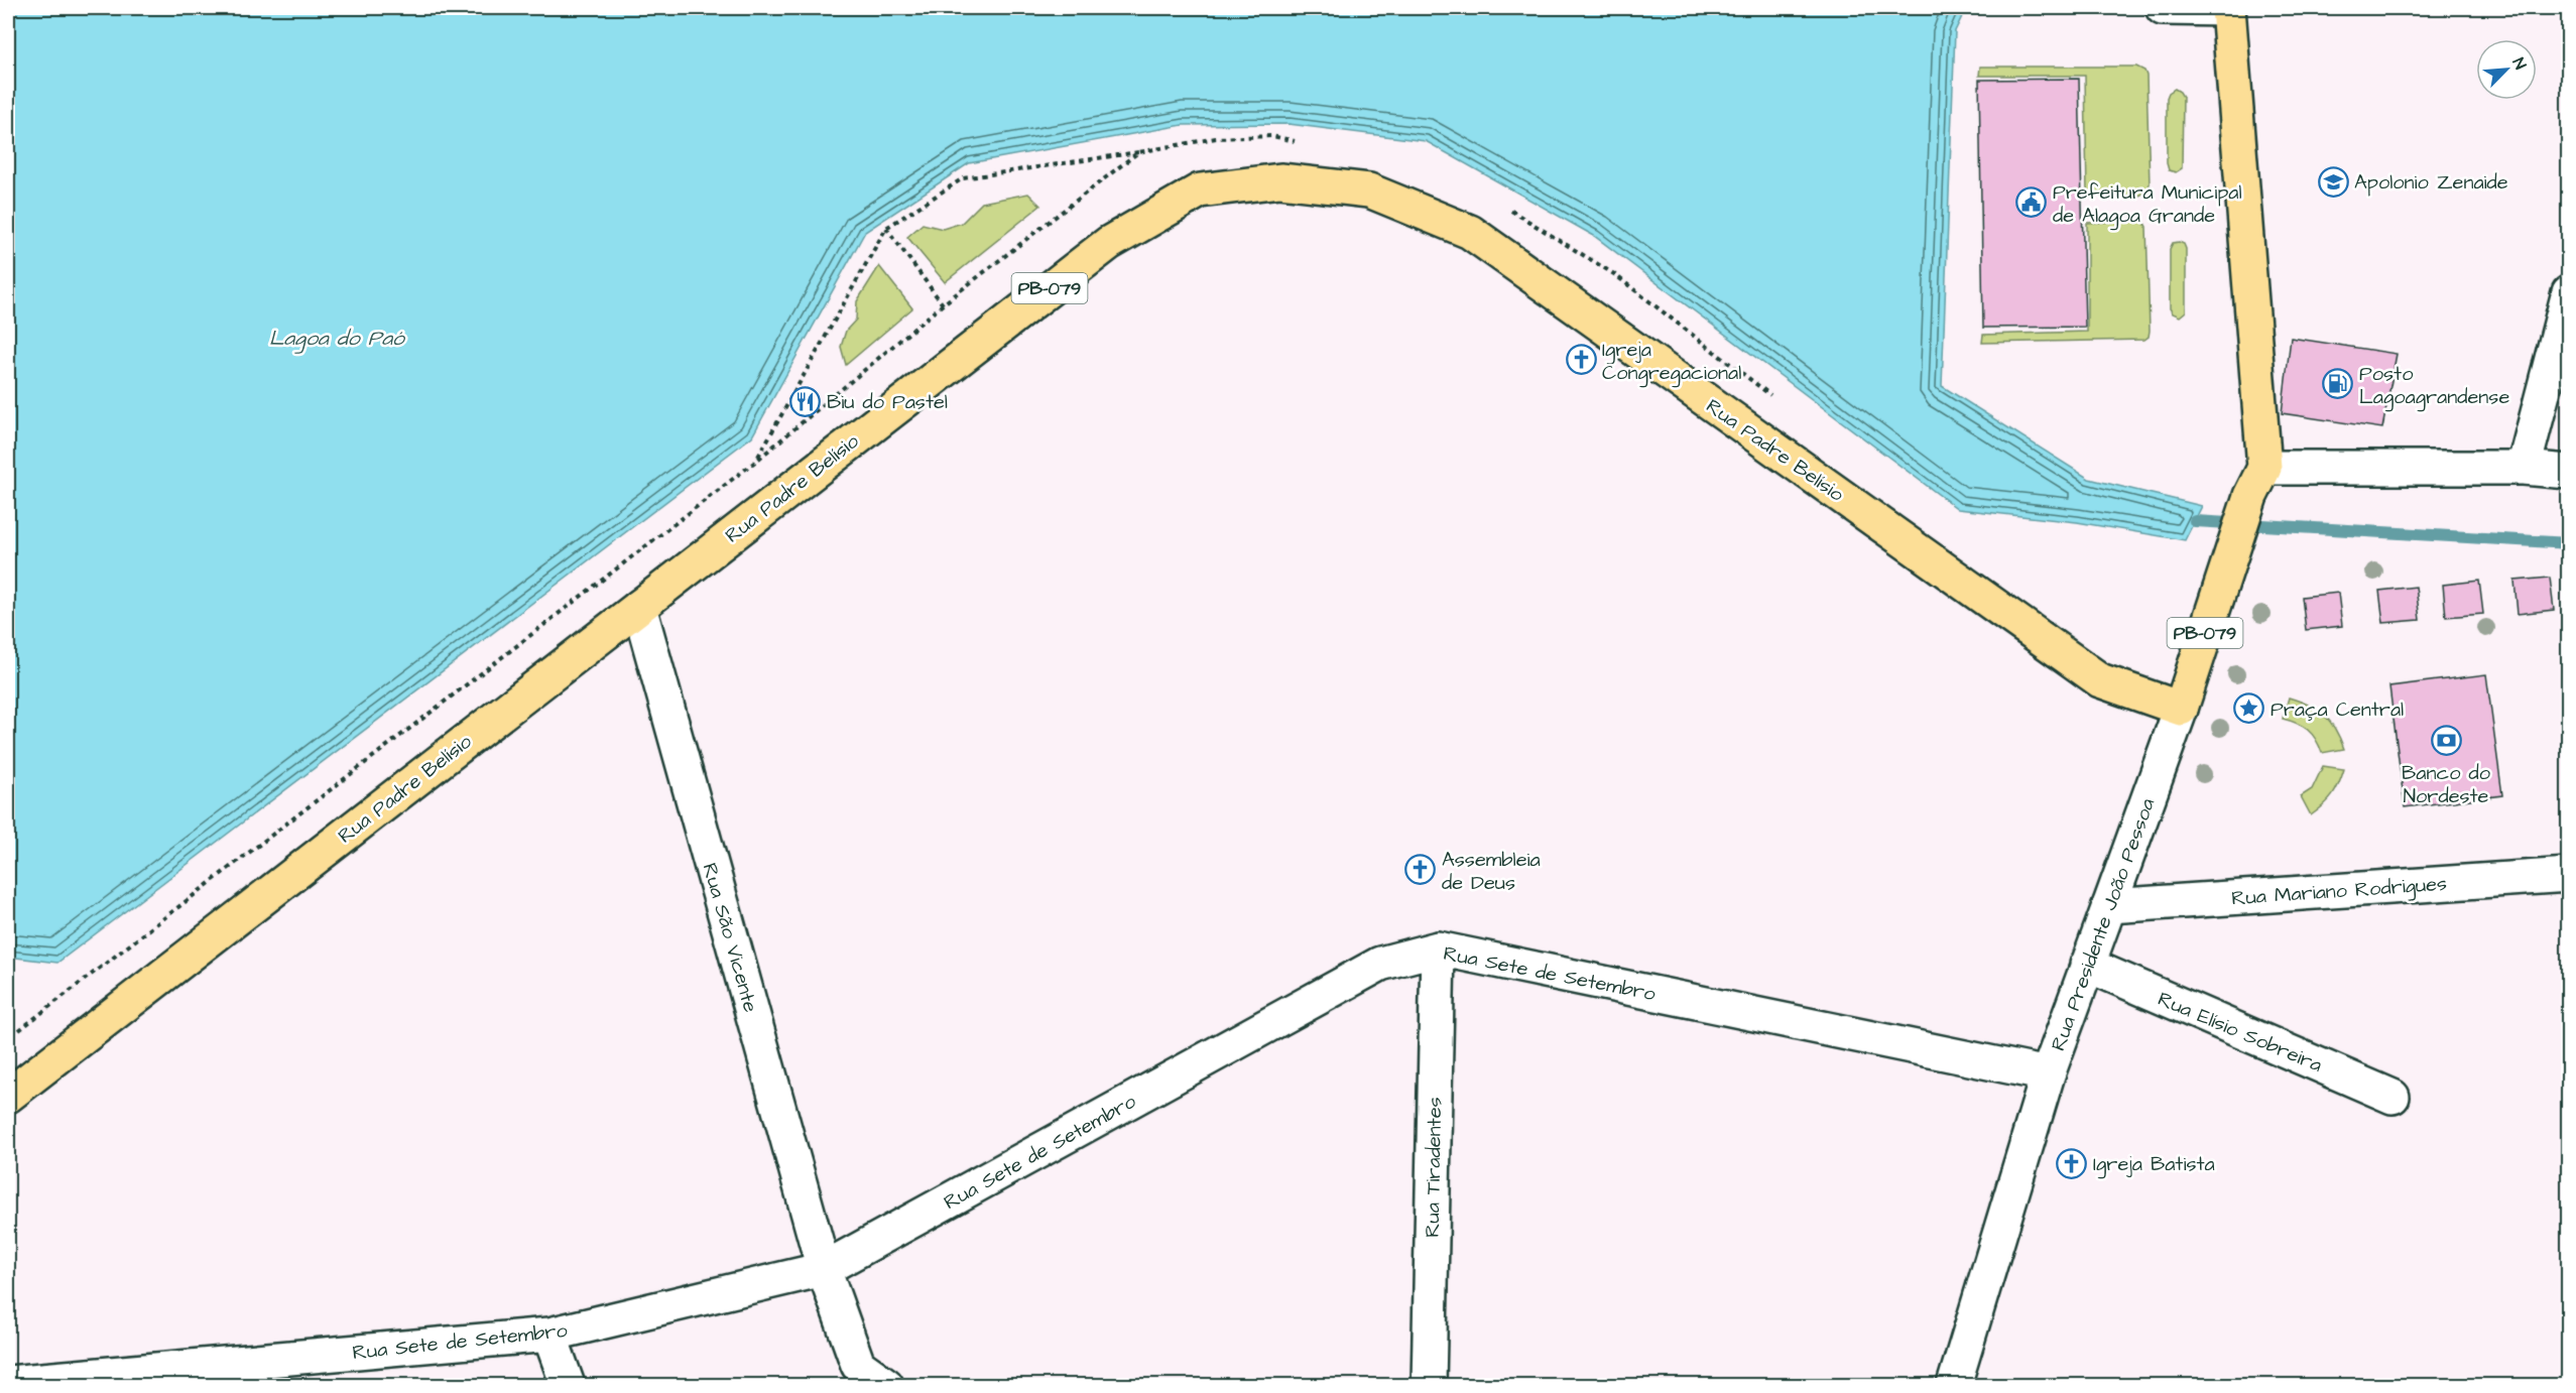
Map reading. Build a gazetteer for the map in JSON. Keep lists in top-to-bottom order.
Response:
{
  "streets": {
    "main road": ["PB-079", "Rua Padre Belísio", "Rua Presidente João Pessoa"],
    "street": [
      "Rua Mariano Rodrigues",
      "Rua São Vicente",
      "Rua Sete de Setembro",
      "Rua Elísio Sobreira",
      "Rua Tiradentes"
    ]
  },
  "crossings": [
    ["PB-079", "Rua Presidente João Pessoa"],
    ["Rua Padre Belísio", "Rua Presidente João Pessoa"],
    ["Rua Padre Belísio", "Rua São Vicente"],
    ["Rua Mariano Rodrigues", "Rua Presidente João Pessoa"],
    ["Rua Presidente João Pessoa", "Rua Sete de Setembro"],
    ["Rua Presidente João Pessoa", "Rua Elísio Sobreira"],
    ["Rua São Vicente", "Rua Sete de Setembro"],
    ["Rua Sete de Setembro", "Rua Tiradentes"]
  ],
  "water": ["Lagoa do Paó"],
  "places": {
    "school or university": ["Apolonio Zenaide"],
    "public building": ["Prefeitura Municipal de Alagoa Grande"],
    "church": ["Igreja Congregacional", "Assembleia de Deus", "Igreja Batista"],
    "fuel station": ["Posto Lagoagrandense"],
    "restaurant": ["Biu do Pastel"],
    "place": ["Praça Central"],
    "bank": ["Banco do Nordeste"]
  },
  "north": "top right"
}
